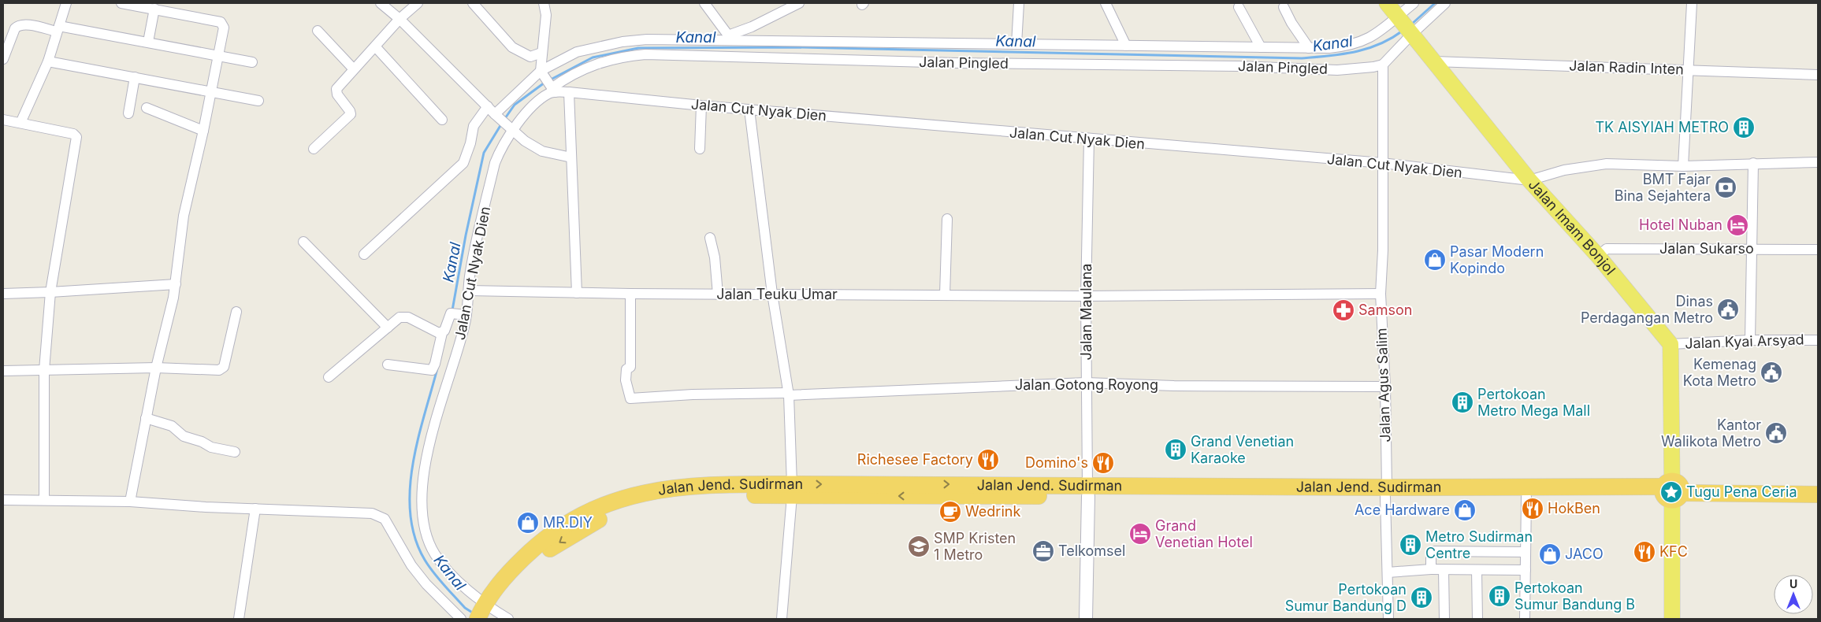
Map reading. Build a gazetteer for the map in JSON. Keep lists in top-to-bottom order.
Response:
{
  "streets": {
    "highway": ["Jalan Jend. Sudirman"],
    "main road": ["Jalan Imam Bonjol"],
    "street": [
      "Jalan Pingled",
      "Jalan Radin Inten",
      "Jalan Cut Nyak Dien",
      "Jalan Sukarso",
      "Jalan Teuku Umar",
      "Jalan Maulana",
      "Jalan Kyai Arsyad",
      "Jalan Gotong Royong",
      "Jalan Agus Salim"
    ]
  },
  "crossings": [
    ["Jalan Pingled", "Jalan Cut Nyak Dien"],
    ["Jalan Pingled", "Jalan Agus Salim"],
    ["Jalan Radin Inten", "Jalan Imam Bonjol"],
    ["Jalan Cut Nyak Dien", "Jalan Imam Bonjol"],
    ["Jalan Cut Nyak Dien", "Jalan Teuku Umar"],
    ["Jalan Cut Nyak Dien", "Jalan Maulana"],
    ["Jalan Cut Nyak Dien", "Jalan Agus Salim"],
    ["Jalan Cut Nyak Dien", "Jalan Jend. Sudirman"],
    ["Jalan Imam Bonjol", "Jalan Sukarso"],
    ["Jalan Imam Bonjol", "Jalan Kyai Arsyad"],
    ["Jalan Teuku Umar", "Jalan Maulana"],
    ["Jalan Teuku Umar", "Jalan Gotong Royong"],
    ["Jalan Teuku Umar", "Jalan Agus Salim"],
    ["Jalan Maulana", "Jalan Gotong Royong"],
    ["Jalan Maulana", "Jalan Jend. Sudirman"],
    ["Jalan Gotong Royong", "Jalan Agus Salim"],
    ["Jalan Agus Salim", "Jalan Jend. Sudirman"]
  ],
  "water": ["Kanal"],
  "places": {
    "building": [
      "TK AISYIAH METRO",
      "Pertokoan Metro Mega Mall",
      "Grand Venetian Karaoke",
      "Metro Sudirman Centre",
      "Pertokoan Sumur Bandung B",
      "Pertokoan Sumur Bandung D"
    ],
    "bank": ["BMT Fajar Bina Sejahtera"],
    "hotel": ["Hotel Nuban", "Grand Venetian Hotel"],
    "shop": [
      "Pasar Modern Kopindo",
      "Ace Hardware",
      "MR.DIY",
      "JACO"
    ],
    "public building": ["Dinas Perdagangan Metro", "Kemenag Kota Metro", "Kantor Walikota Metro"],
    "pharmacy": ["Samson"],
    "restaurant": [
      "Richesee Factory",
      "Domino's",
      "HokBen",
      "KFC"
    ],
    "place": ["Tugu Pena Ceria"],
    "cafe": ["Wedrink"],
    "school or university": ["SMP Kristen 1 Metro"],
    "office": ["Telkomsel"]
  },
  "north": "top"
}
